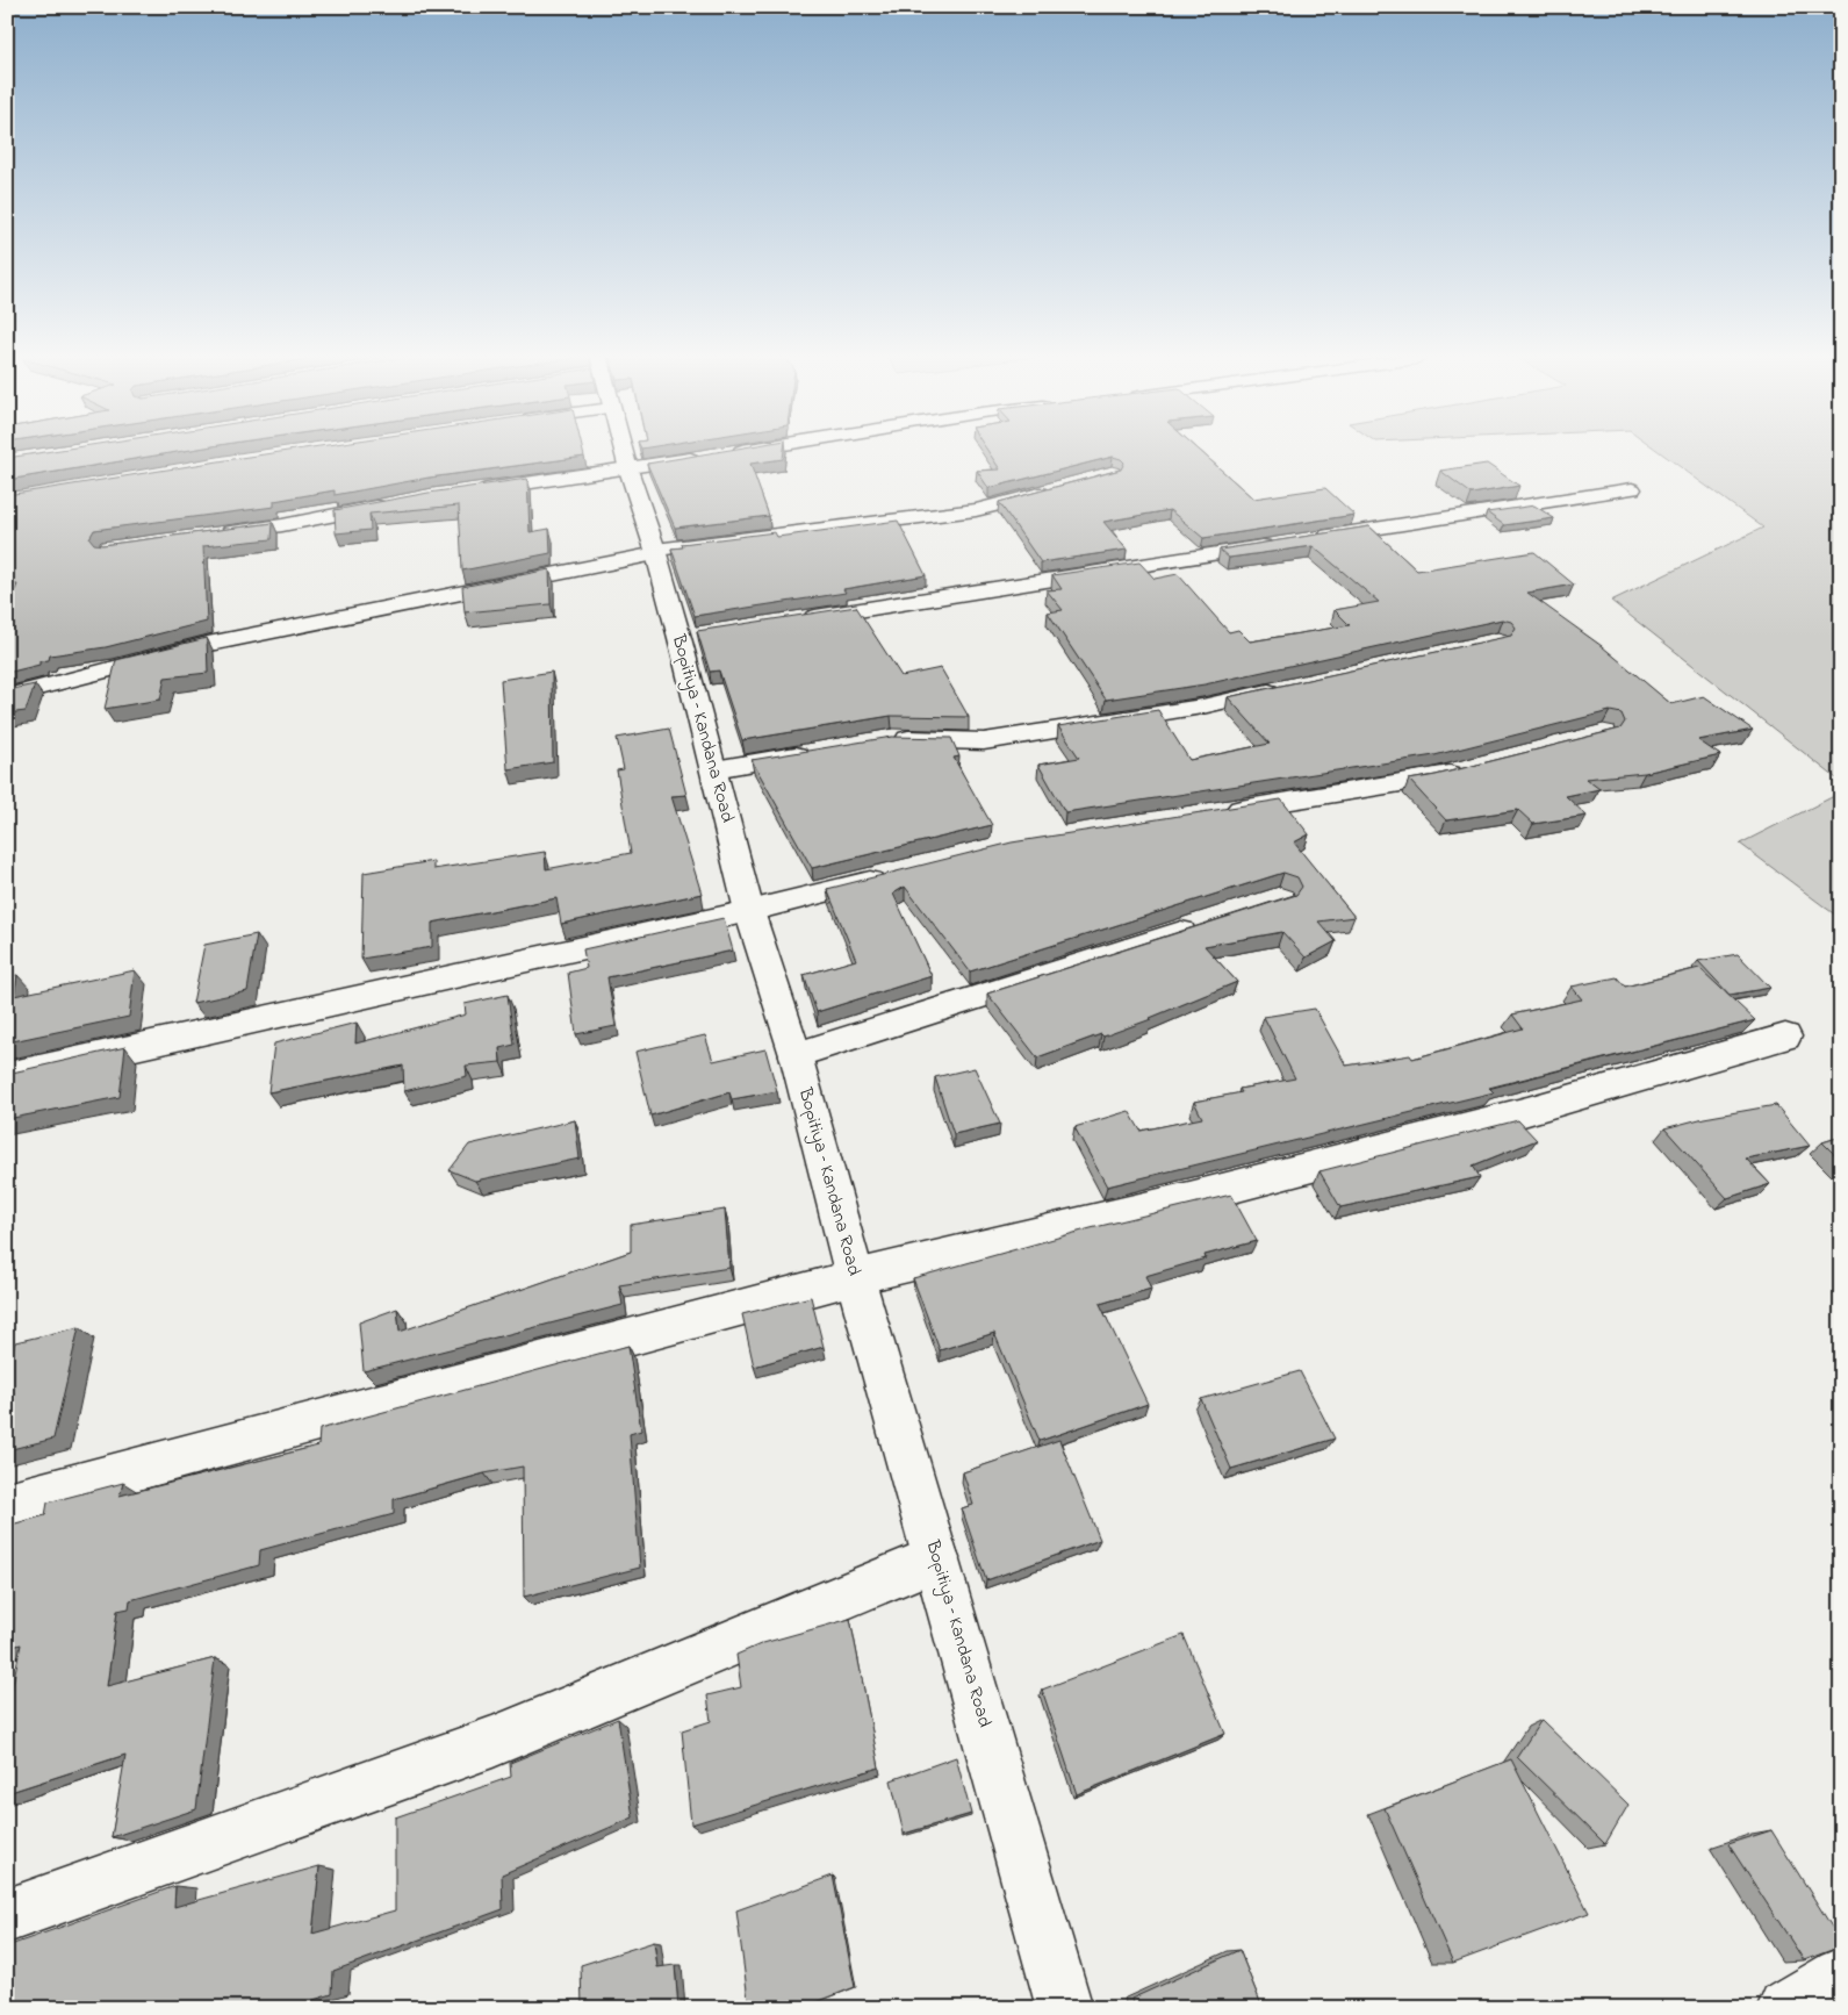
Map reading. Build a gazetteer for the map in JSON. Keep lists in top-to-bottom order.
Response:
{
  "streets": {
    "street": ["Bopitiya – Kandana Road"]
  }
}
